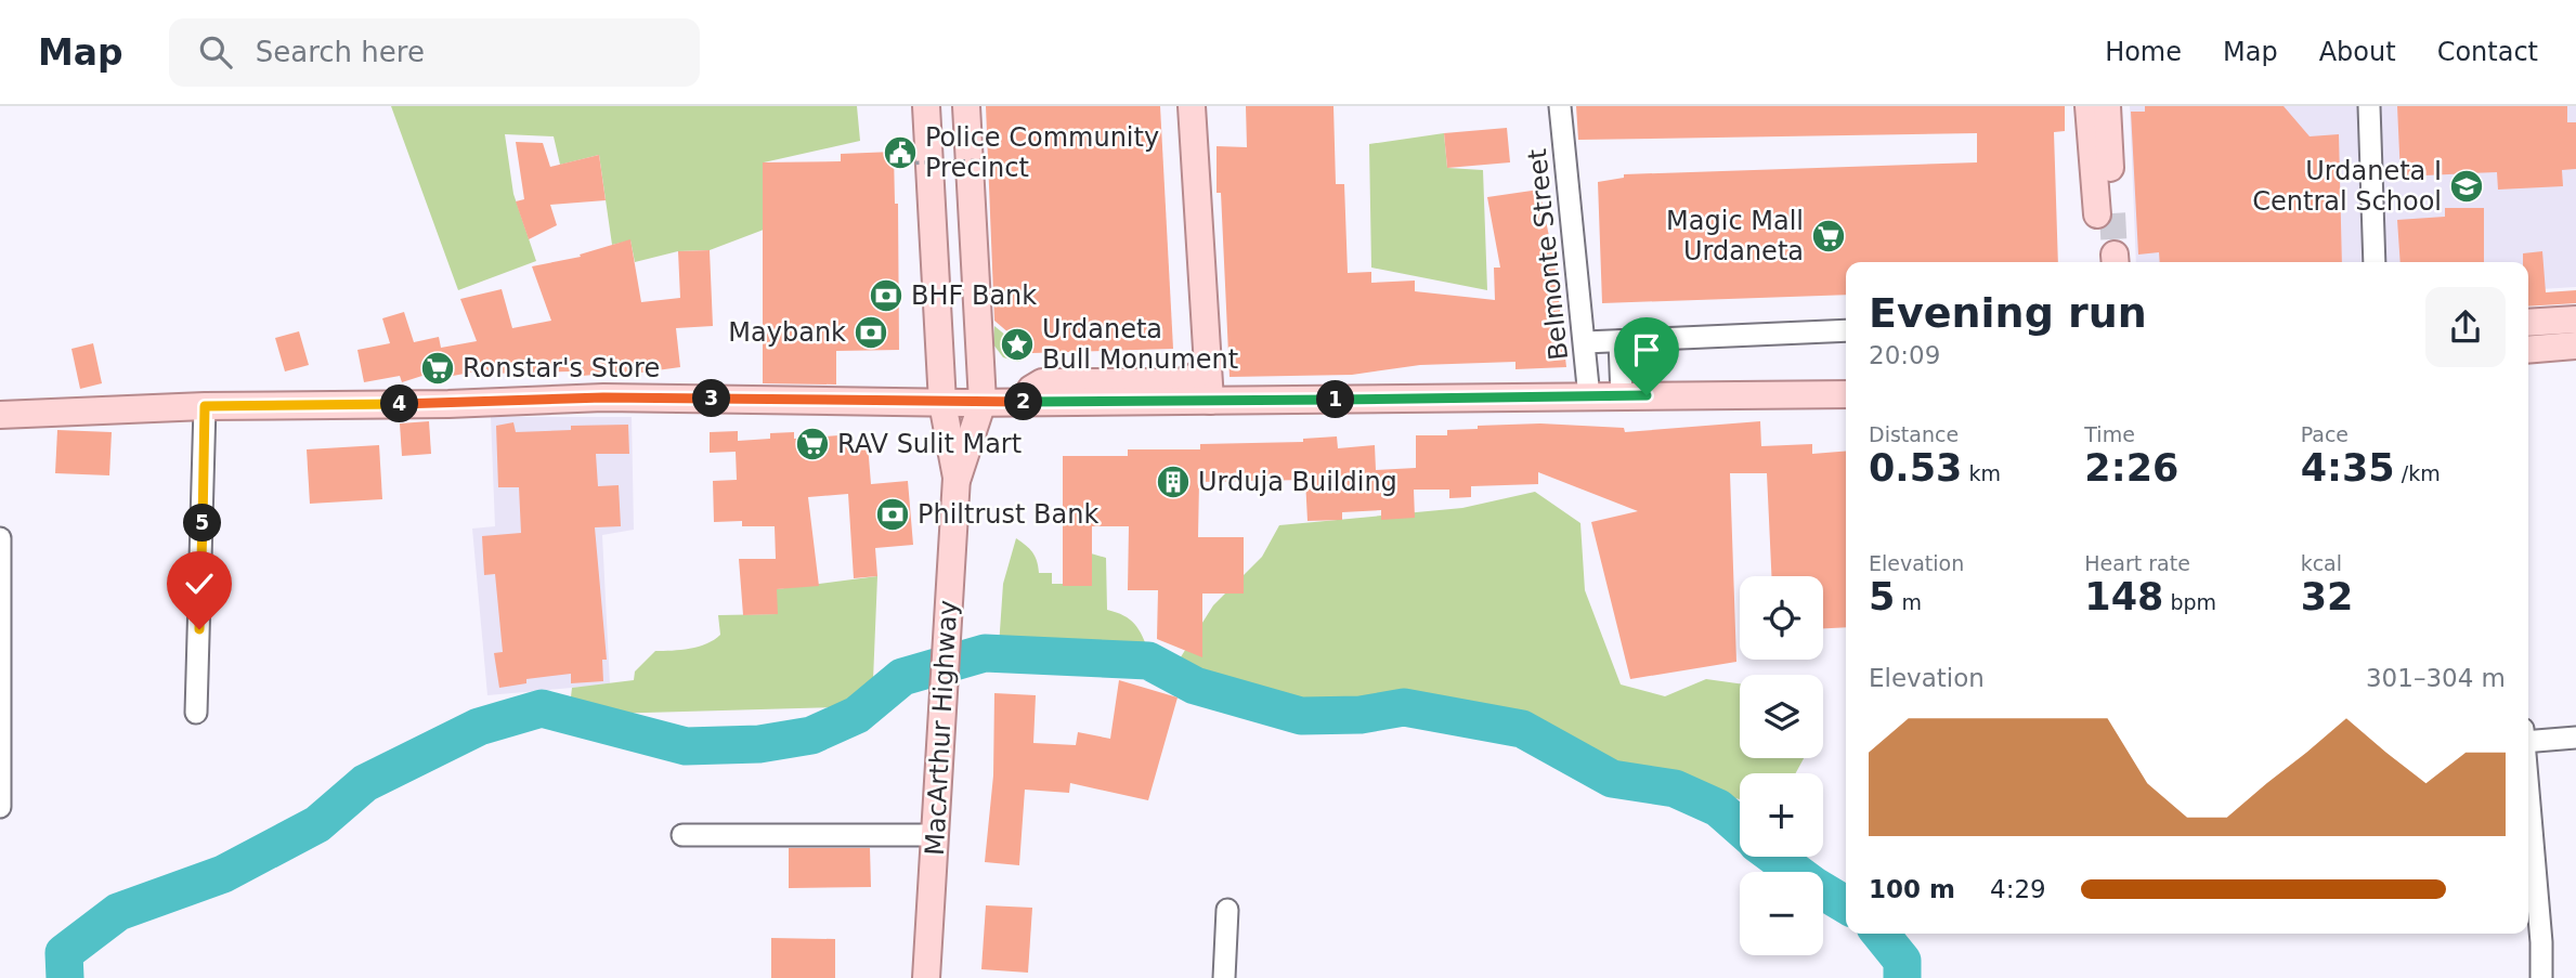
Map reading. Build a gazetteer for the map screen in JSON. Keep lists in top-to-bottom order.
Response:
{
  "streets": {
    "main road": ["MacArthur Highway"],
    "street": ["Belmonte Street"]
  },
  "places": {
    "public building": ["Police Community Precinct"],
    "school or university": ["Urdaneta I Central School"],
    "supermarket": ["Magic Mall Urdaneta", "Ronstar's Store", "RAV Sulit Mart"],
    "bank": ["BHF Bank", "Maybank", "Philtrust Bank"],
    "place": ["Urdaneta Bull Monument"],
    "building": ["Urduja Building"]
  },
  "page": {
    "header": "Map",
    "search": "Search here",
    "nav": [
      "Home",
      "Map",
      "About",
      "Contact"
    ],
    "heading": ["Evening run", "20:09"],
    "pins": [
      "3",
      "1",
      "2",
      "4",
      "5"
    ],
    "stats": [
      ["Distance", "0.53 km"],
      ["Time", "2:26"],
      ["Pace", "4:35 /km"],
      ["Elevation", "5 m"],
      ["Heart rate", "148 bpm"],
      ["kcal", "32"]
    ],
    "map_buttons": ["+", "−"],
    "chart": ["Elevation", "301–304 m"],
    "list": [
      {
        "name": "100 m",
        "note": "4:29"
      }
    ]
  }
}
